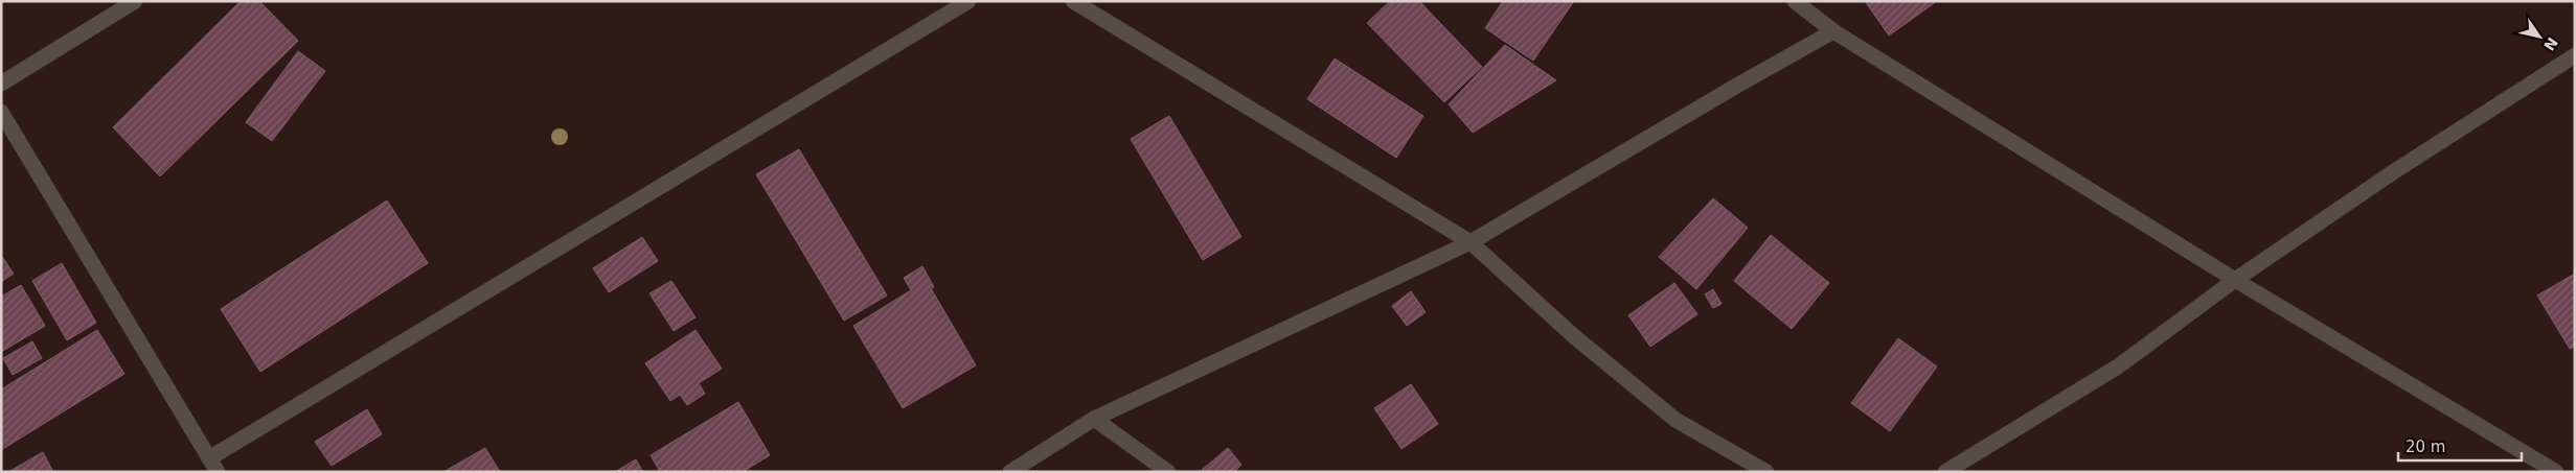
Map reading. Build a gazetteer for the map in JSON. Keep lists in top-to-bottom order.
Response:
{
  "scale_bar": "20 m",
  "north": "bottom right"
}
